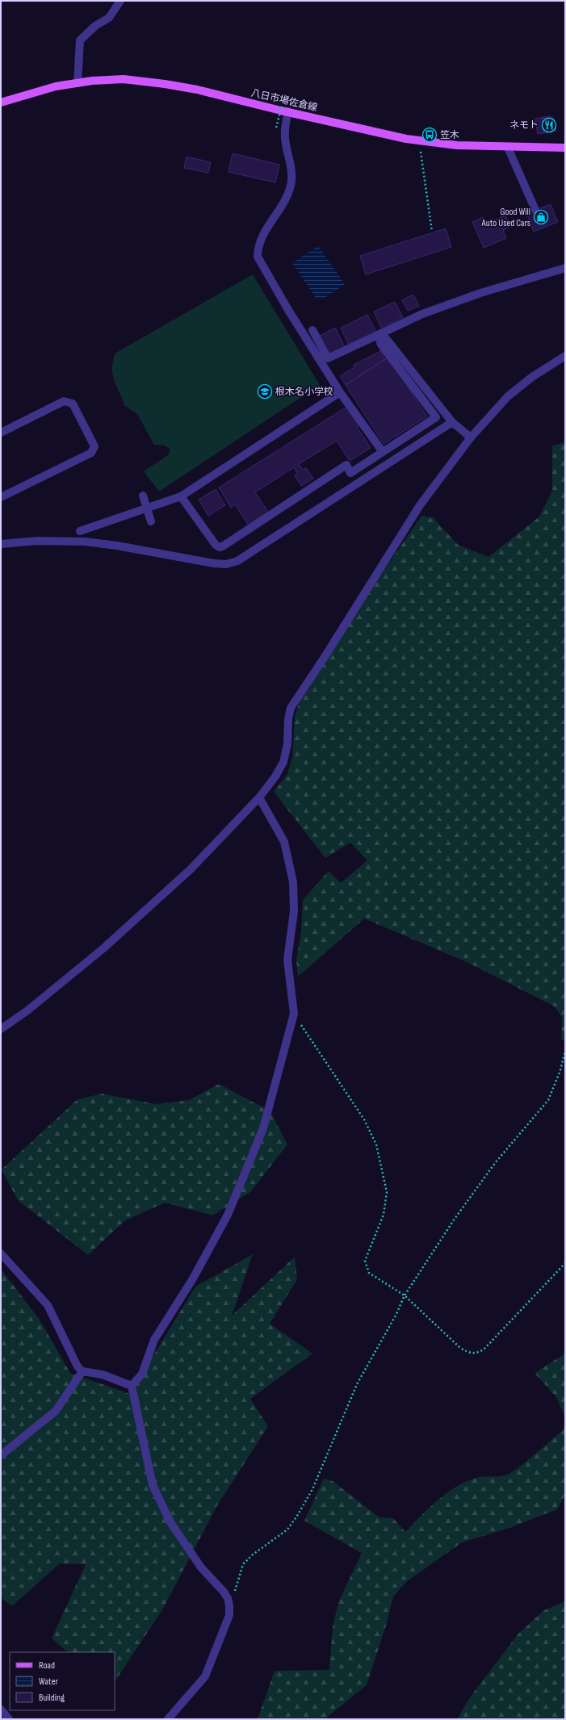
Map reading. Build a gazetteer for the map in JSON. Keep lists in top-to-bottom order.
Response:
{
  "streets": {
    "main road": ["八日市場佐倉線"]
  },
  "places": {
    "restaurant": ["ネモト"],
    "bus stop": ["笠木"],
    "shop": ["Good Will Auto Used Cars"],
    "school or university": ["根木名小学校"]
  },
  "legend": ["Road", "Water", "Building"]
}
